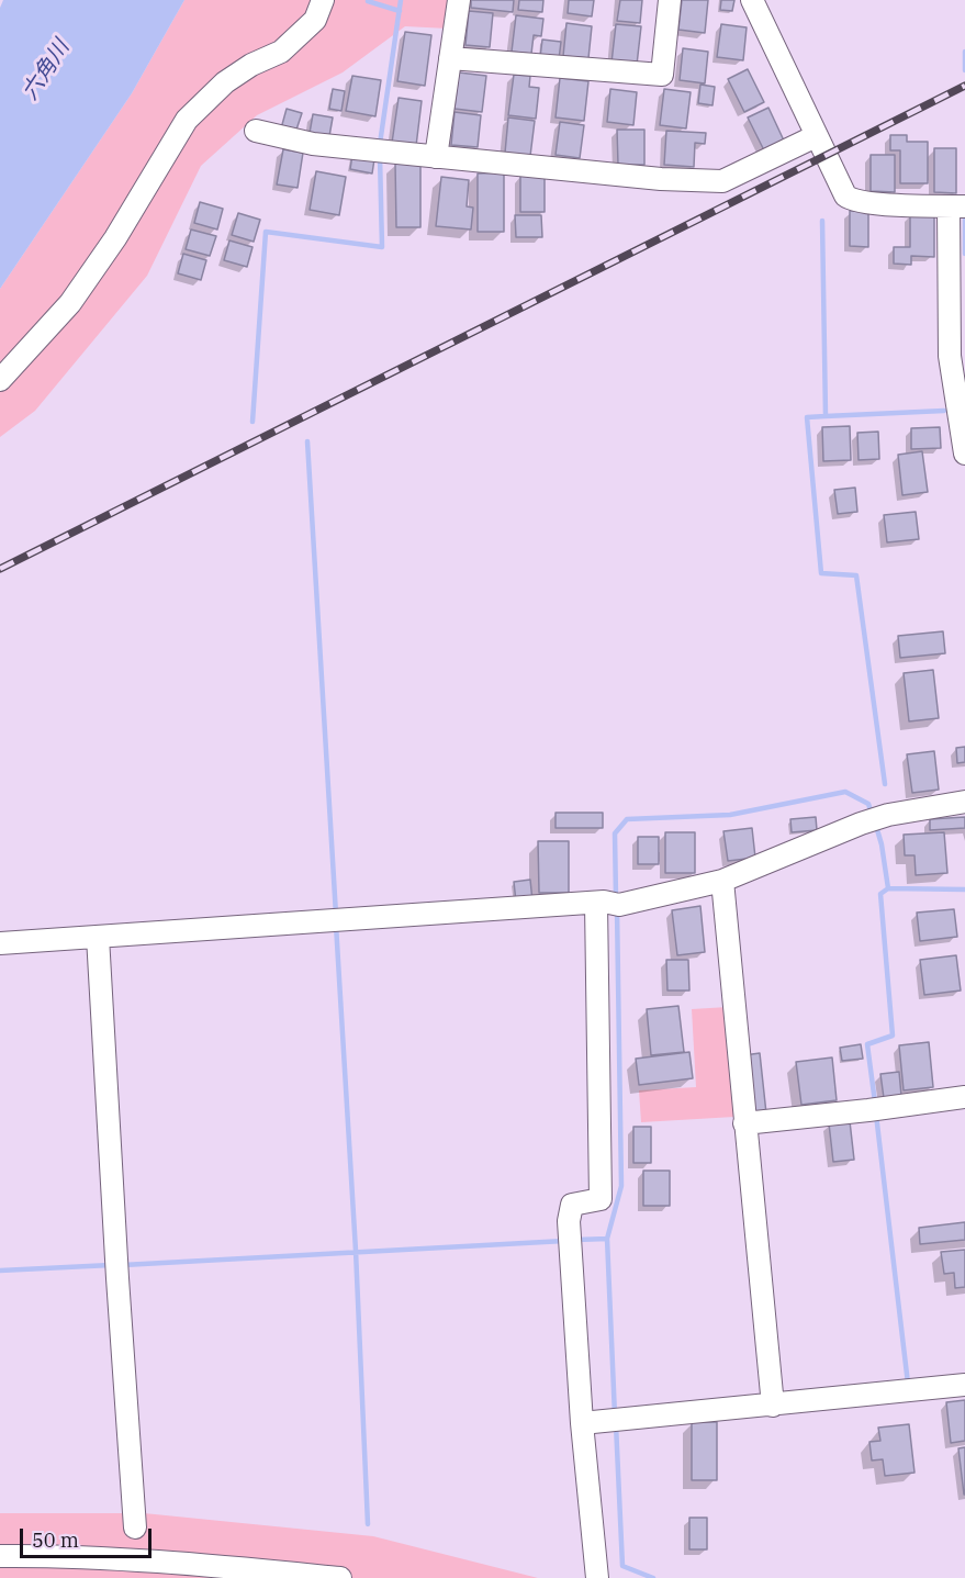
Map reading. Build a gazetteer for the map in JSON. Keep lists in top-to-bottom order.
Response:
{
  "water": ["六角川"],
  "scale_bar": "50 m"
}
